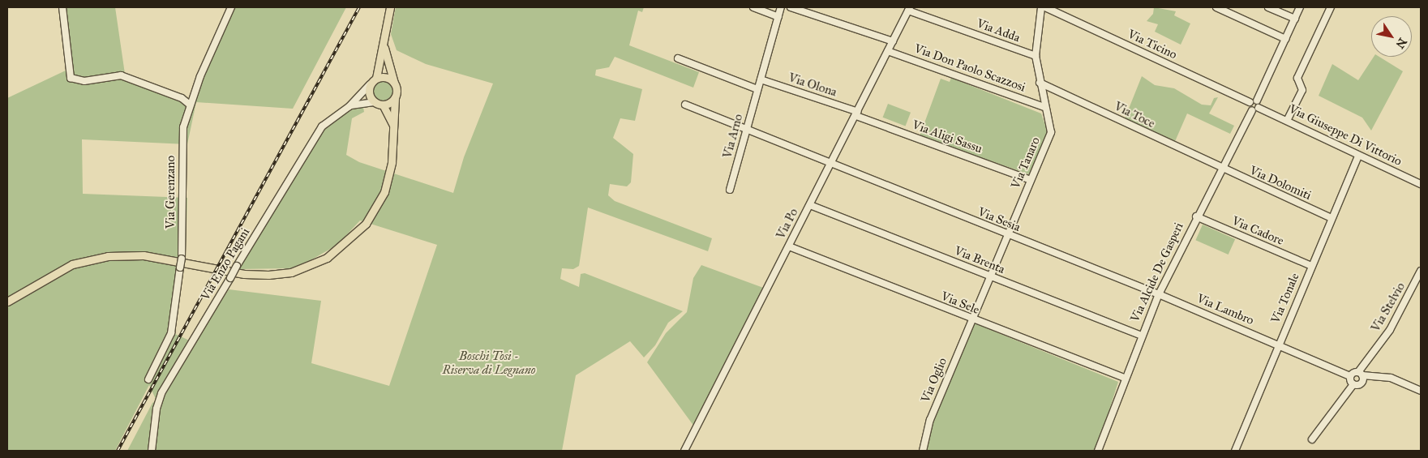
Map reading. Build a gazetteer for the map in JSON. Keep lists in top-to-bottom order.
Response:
{
  "streets": {
    "street": [
      "Via Adda",
      "Via Ticino",
      "Via Don Paolo Scazzosi",
      "Via Olona",
      "Via Toce",
      "Via Giuseppe Di Vittorio",
      "Via Arno",
      "Via Aligi Sassu",
      "Via Tanaro",
      "Via Dolomiti",
      "Via Gerenzano",
      "Via Sesia",
      "Via Po",
      "Via Cadore",
      "Via Brenta",
      "Via Enzo Pagani",
      "Via Alcide De Gasperi",
      "Via Tonale",
      "Via Sele",
      "Via Stelvio",
      "Via Lambro",
      "Via Oglio"
    ]
  },
  "crossings": [
    ["Via Adda", "Via Tanaro"],
    ["Via Adda", "Via Po"],
    ["Via Don Paolo Scazzosi", "Via Tanaro"],
    ["Via Don Paolo Scazzosi", "Via Po"],
    ["Via Olona", "Via Arno"],
    ["Via Olona", "Via Aligi Sassu"],
    ["Via Olona", "Via Po"],
    ["Via Toce", "Via Tanaro"],
    ["Via Toce", "Via Dolomiti"],
    ["Via Toce", "Via Alcide De Gasperi"],
    ["Via Giuseppe Di Vittorio", "Via Tonale"],
    ["Via Arno", "Via Sesia"],
    ["Via Aligi Sassu", "Via Tanaro"],
    ["Via Aligi Sassu", "Via Po"],
    ["Via Tanaro", "Via Sesia"],
    ["Via Tanaro", "Via Brenta"],
    ["Via Tanaro", "Via Sele"],
    ["Via Tanaro", "Via Oglio"],
    ["Via Dolomiti", "Via Alcide De Gasperi"],
    ["Via Dolomiti", "Via Tonale"],
    ["Via Sesia", "Via Po"],
    ["Via Sesia", "Via Alcide De Gasperi"],
    ["Via Sesia", "Via Lambro"],
    ["Via Po", "Via Brenta"],
    ["Via Po", "Via Sele"],
    ["Via Cadore", "Via Alcide De Gasperi"],
    ["Via Cadore", "Via Tonale"],
    ["Via Brenta", "Via Alcide De Gasperi"],
    ["Via Alcide De Gasperi", "Via Sele"],
    ["Via Alcide De Gasperi", "Via Lambro"],
    ["Via Tonale", "Via Lambro"],
    ["Via Sele", "Via Oglio"]
  ],
  "parks": ["Boschi Tosi - Riserva di Legnano"],
  "north": "bottom right"
}
